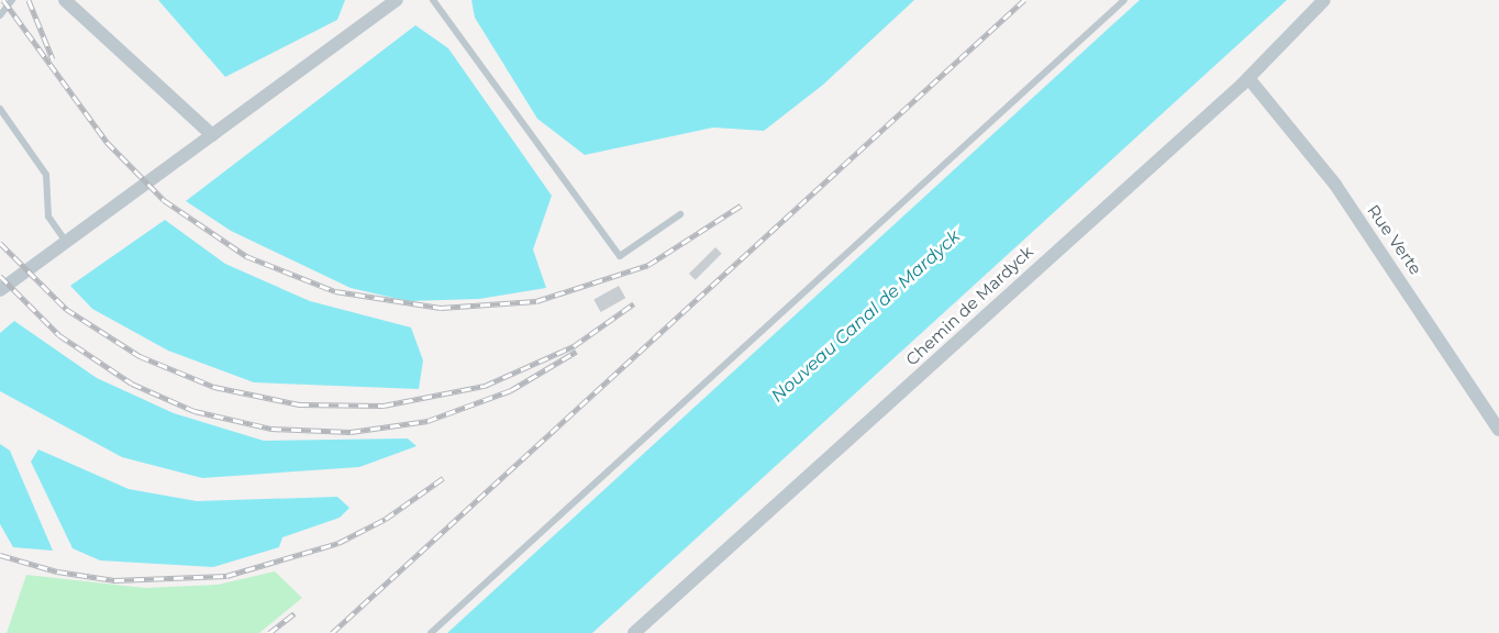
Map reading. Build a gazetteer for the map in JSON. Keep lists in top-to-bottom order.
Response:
{
  "streets": {
    "street": ["Rue Verte", "Chemin de Mardyck"]
  },
  "crossings": [
    ["Rue Verte", "Chemin de Mardyck"]
  ],
  "water": ["Nouveau Canal de Mardyck"]
}
